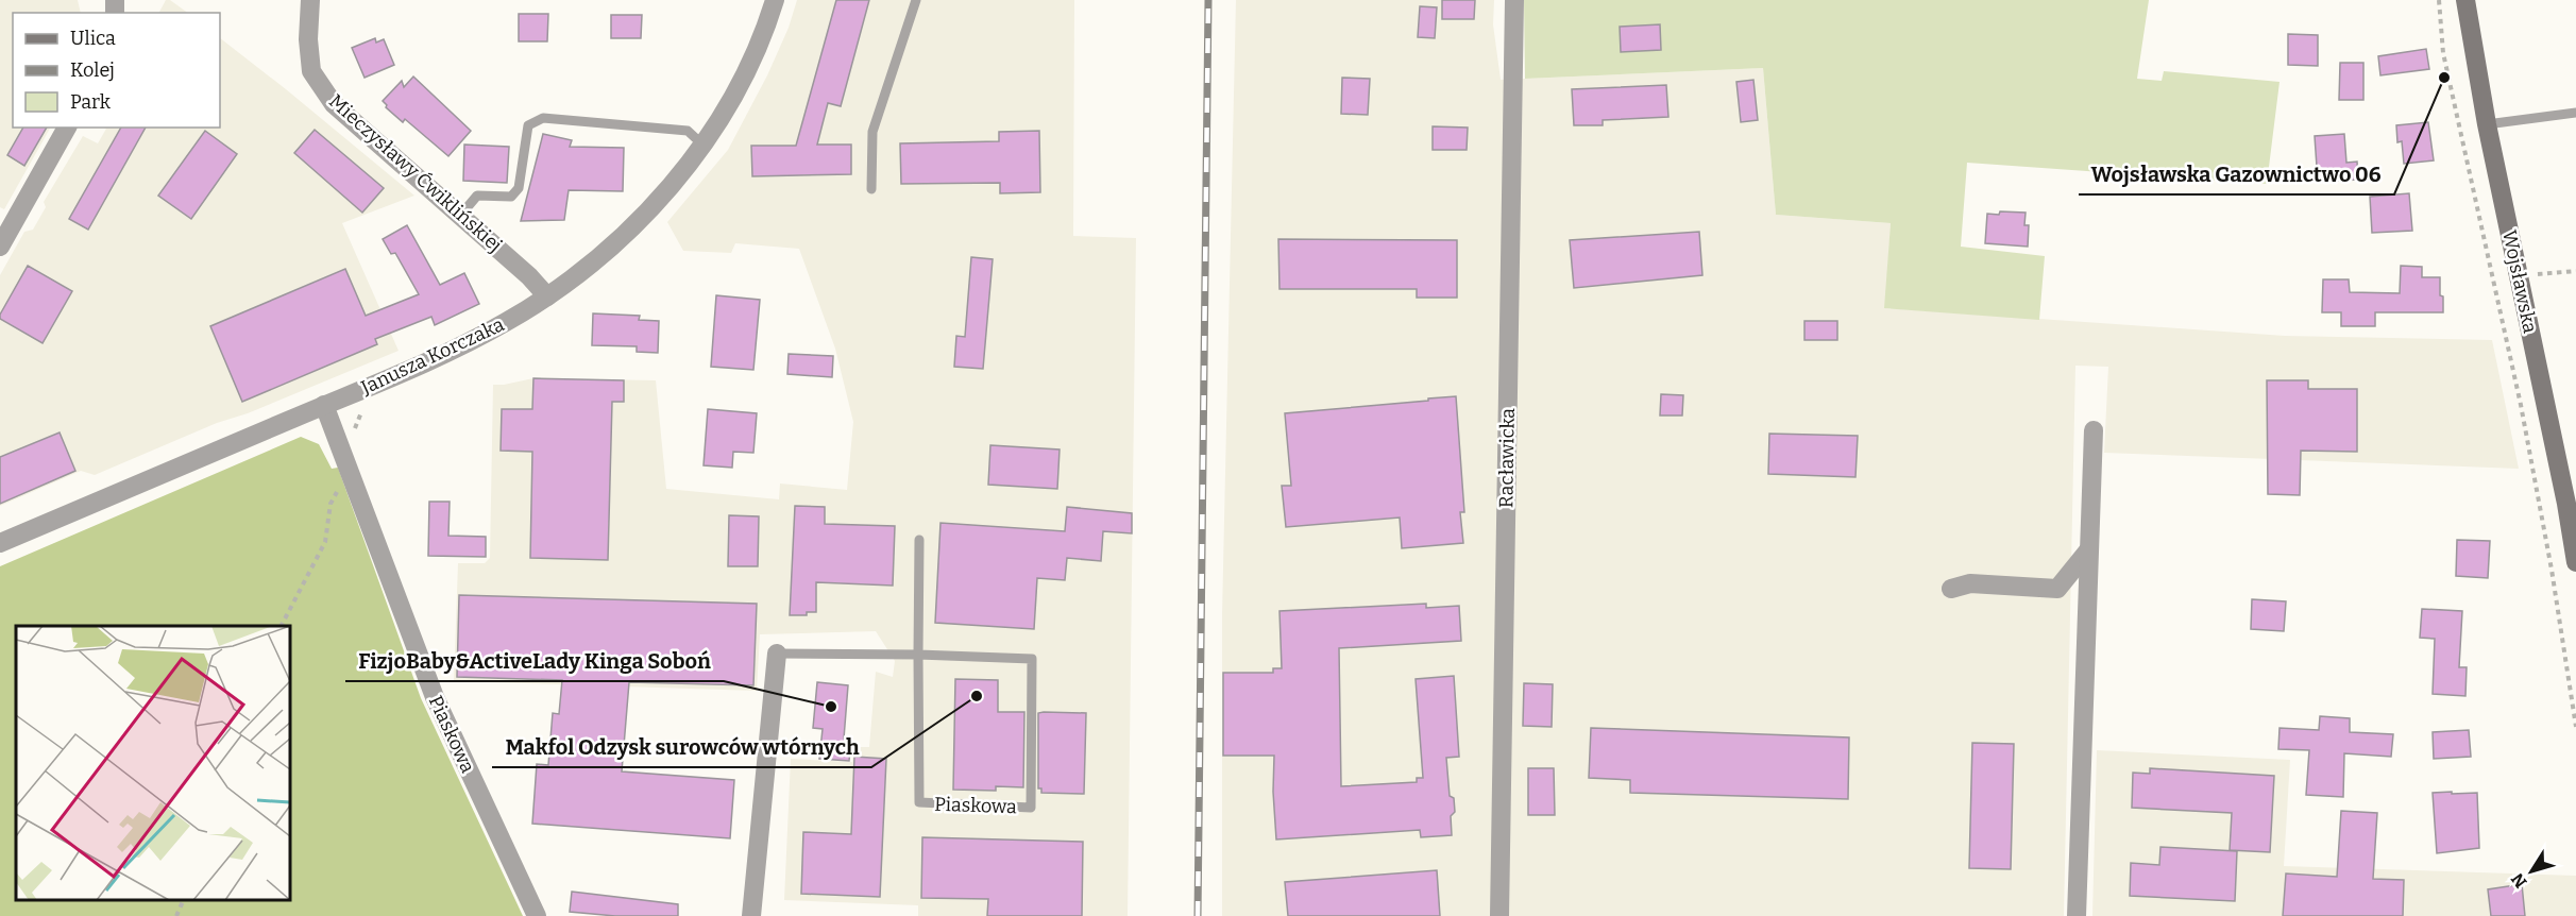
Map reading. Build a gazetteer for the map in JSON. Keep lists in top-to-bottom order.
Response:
{
  "streets": {
    "street": [
      "Mieczysławy Ćwiklińskiej",
      "Wojsławska",
      "Janusza Korczaka",
      "Racławicka",
      "Piaskowa"
    ]
  },
  "crossings": [
    ["Mieczysławy Ćwiklińskiej", "Janusza Korczaka"],
    ["Janusza Korczaka", "Piaskowa"]
  ],
  "places": ["Wojsławska Gazownictwo 06", "Makfol Odzysk surowców wtórnych", "FizjoBaby&ActiveLady Kinga Soboń"],
  "legend": ["Ulica", "Kolej", "Park"],
  "north": "bottom left"
}
